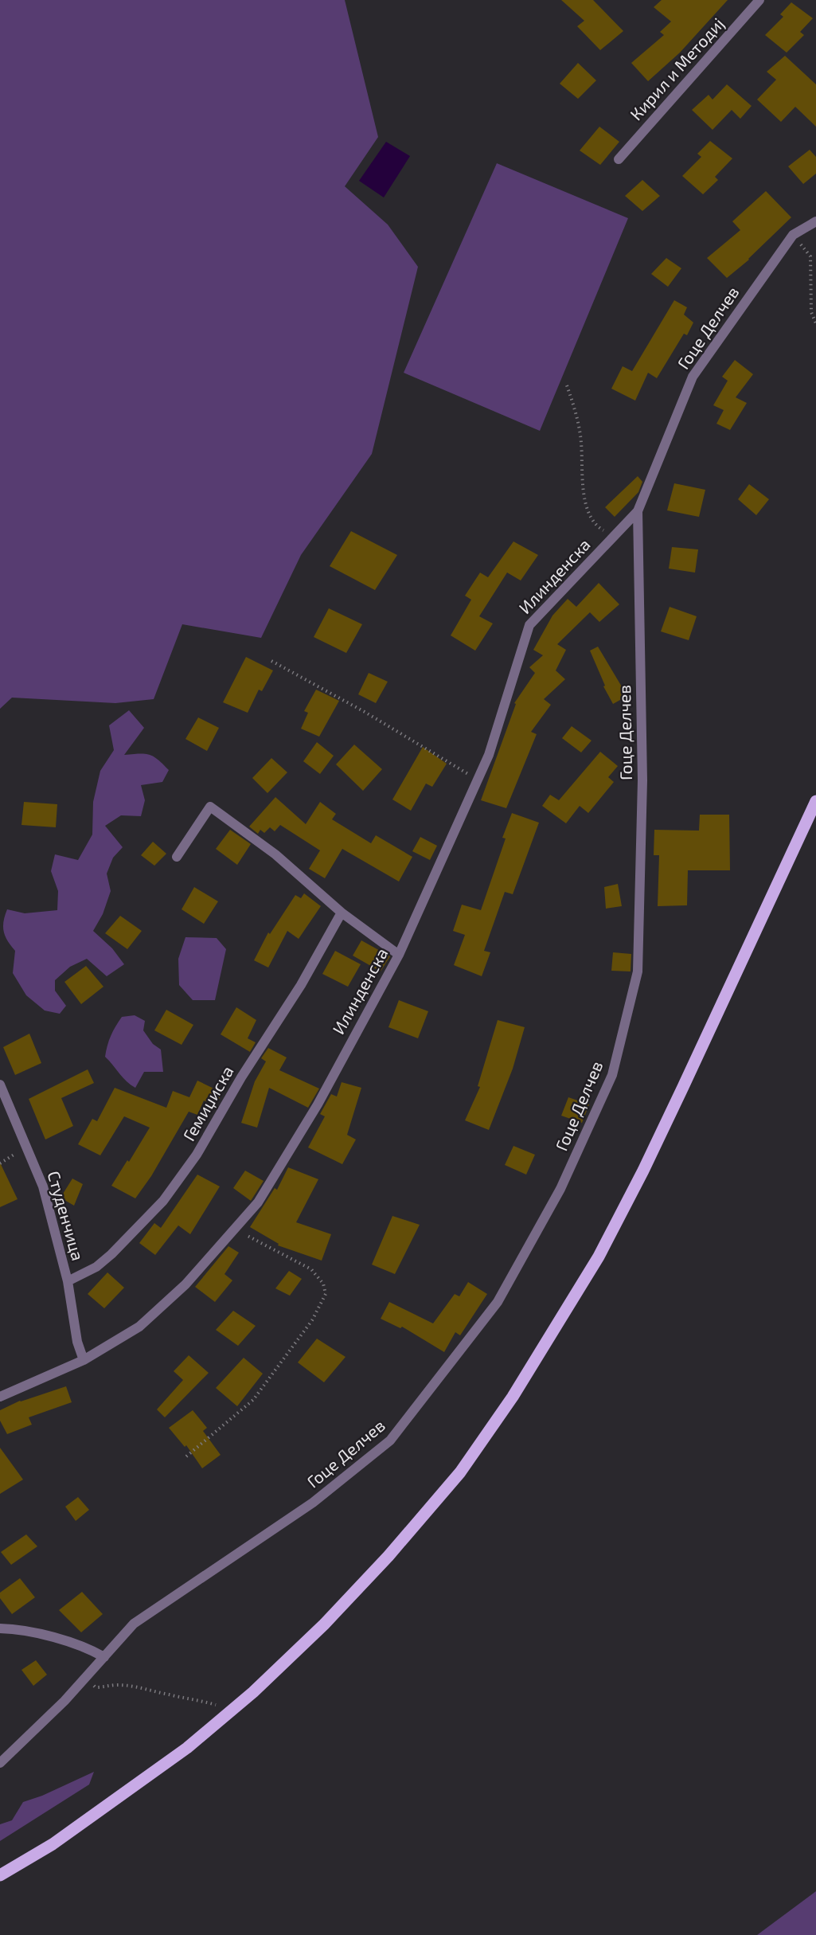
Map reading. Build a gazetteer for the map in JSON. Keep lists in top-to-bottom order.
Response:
{
  "streets": {
    "street": [
      "Кирил и Методиј",
      "Гоце Делчев",
      "Илинденска",
      "Гемиџиска",
      "Студенчица"
    ]
  },
  "crossings": [
    ["Гоце Делчев", "Илинденска"],
    ["Илинденска", "Студенчица"],
    ["Гемиџиска", "Студенчица"]
  ]
}
